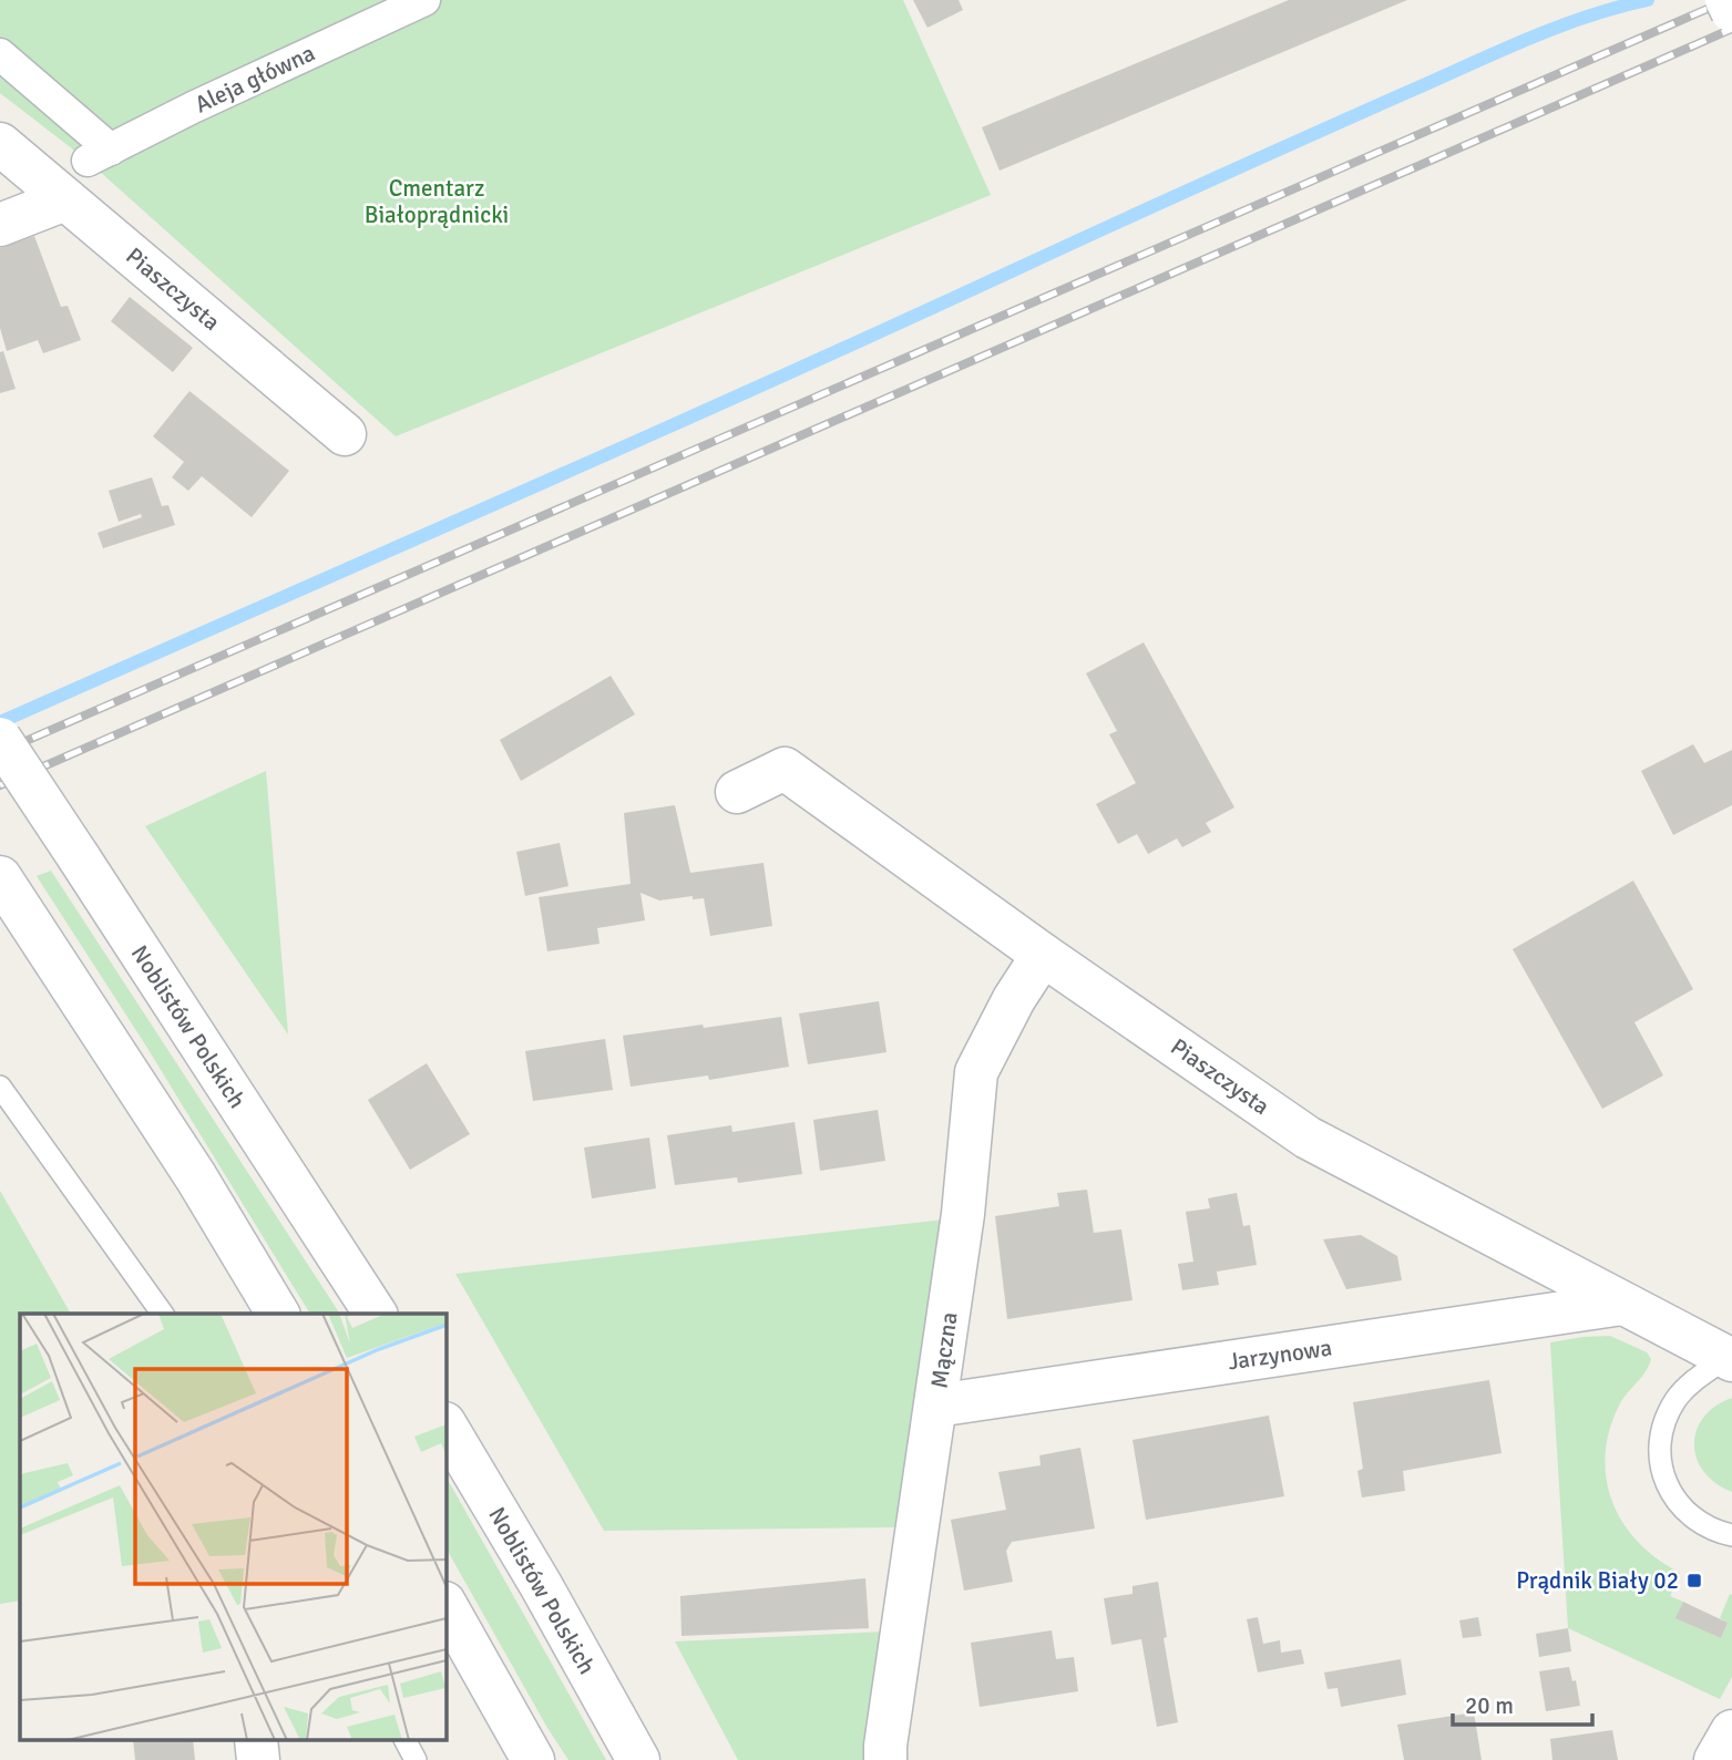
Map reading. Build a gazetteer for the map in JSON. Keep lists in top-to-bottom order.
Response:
{
  "streets": {
    "street": [
      "Aleja główna",
      "Piaszczysta",
      "Noblistów Polskich",
      "Mączna",
      "Jarzynowa"
    ]
  },
  "crossings": [
    ["Piaszczysta", "Mączna"],
    ["Piaszczysta", "Jarzynowa"],
    ["Mączna", "Jarzynowa"]
  ],
  "parks": ["Cmentarz Białoprądnicki"],
  "places": {
    "transit": ["Prądnik Biały 02"]
  },
  "scale_bar": "20 m"
}
